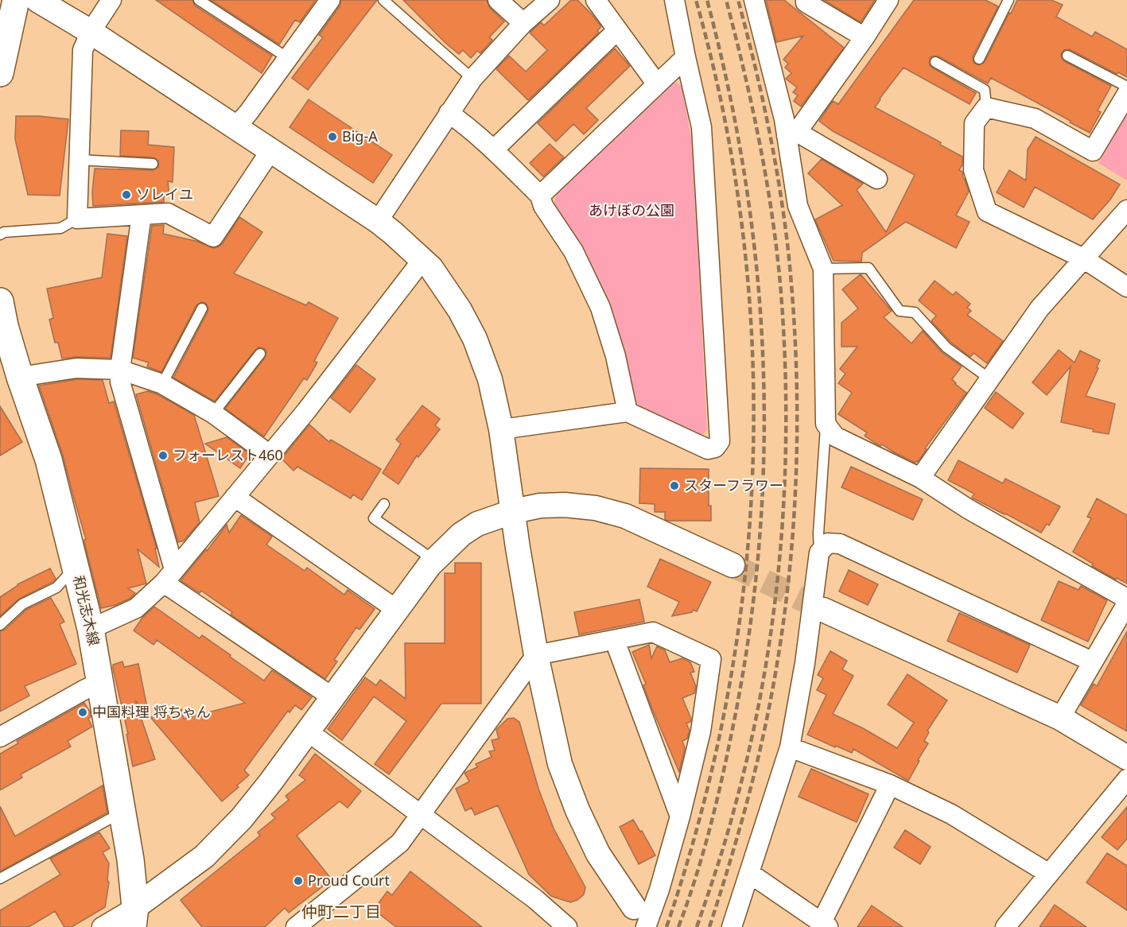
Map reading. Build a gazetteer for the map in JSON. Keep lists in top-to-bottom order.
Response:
{
  "streets": {
    "main road": ["和光志木線"]
  },
  "districts": ["仲町二丁目"],
  "parks": ["あけぼの公園"],
  "places": [
    "Big-A",
    "ソレイユ",
    "フォーレスト460",
    "スターフラワー",
    "中国料理 将ちゃん",
    "Proud Court"
  ]
}
